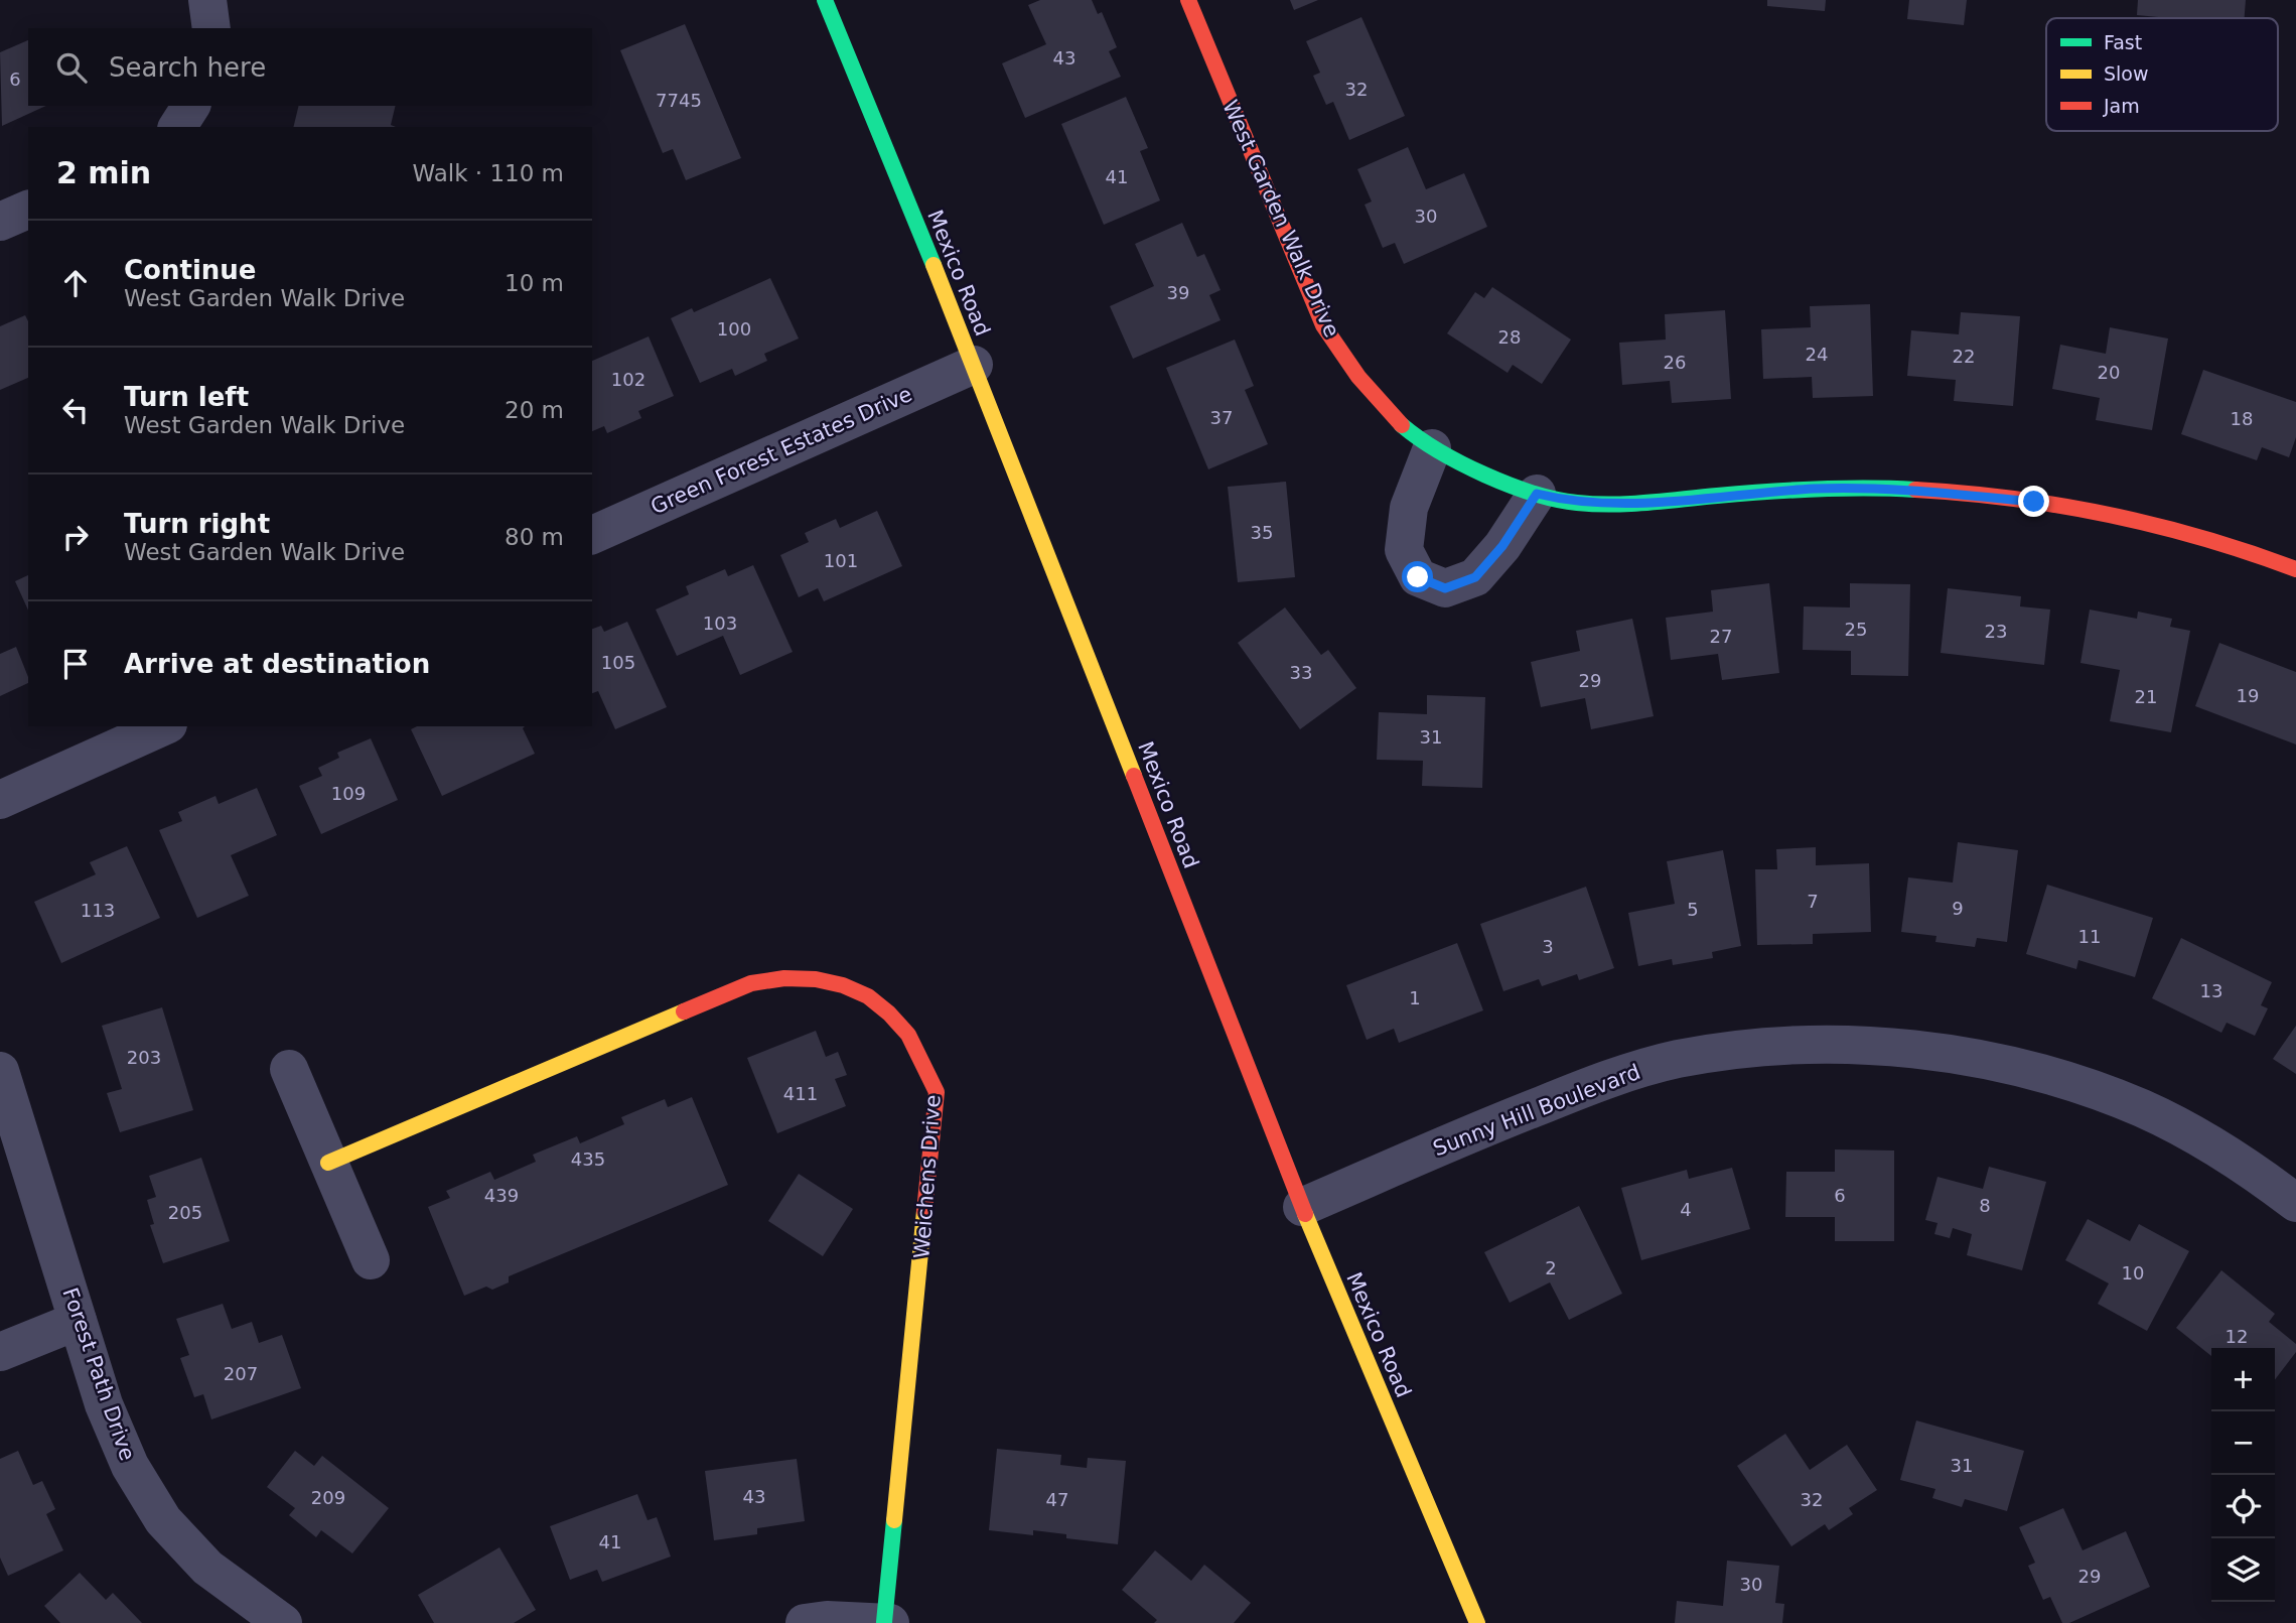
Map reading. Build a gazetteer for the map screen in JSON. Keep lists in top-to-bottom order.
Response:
{
  "streets": {
    "street": [
      "West Garden Walk Drive",
      "Mexico Road",
      "Green Forest Estates Drive",
      "Sunny Hill Boulevard",
      "Weichens Drive",
      "Forest Path Drive"
    ]
  },
  "crossings": [
    ["Mexico Road", "Green Forest Estates Drive"],
    ["Mexico Road", "Sunny Hill Boulevard"]
  ],
  "house_numbers": [
    "43",
    "6",
    "32",
    "7745",
    "41",
    "30",
    "39",
    "100",
    "28",
    "24",
    "22",
    "26",
    "20",
    "102",
    "37",
    "18",
    "35",
    "101",
    "103",
    "25",
    "23",
    "27",
    "105",
    "33",
    "29",
    "19",
    "21",
    "31",
    "109",
    "7",
    "9",
    "5",
    "113",
    "11",
    "3",
    "13",
    "1",
    "203",
    "411",
    "435",
    "439",
    "6",
    "8",
    "4",
    "205",
    "2",
    "10",
    "12",
    "207",
    "31",
    "43",
    "209",
    "47",
    "32",
    "41",
    "29",
    "30"
  ],
  "legend": ["Fast", "Slow", "Jam"],
  "page": {
    "search": "Search here",
    "heading": ["2 min", "Walk · 110 m"],
    "list": [
      ["Continue", "West Garden Walk Drive", "10 m"],
      ["Turn left", "West Garden Walk Drive", "20 m"],
      ["Turn right", "West Garden Walk Drive", "80 m"],
      "Arrive at destination"
    ],
    "map_buttons": ["+", "−"]
  }
}
